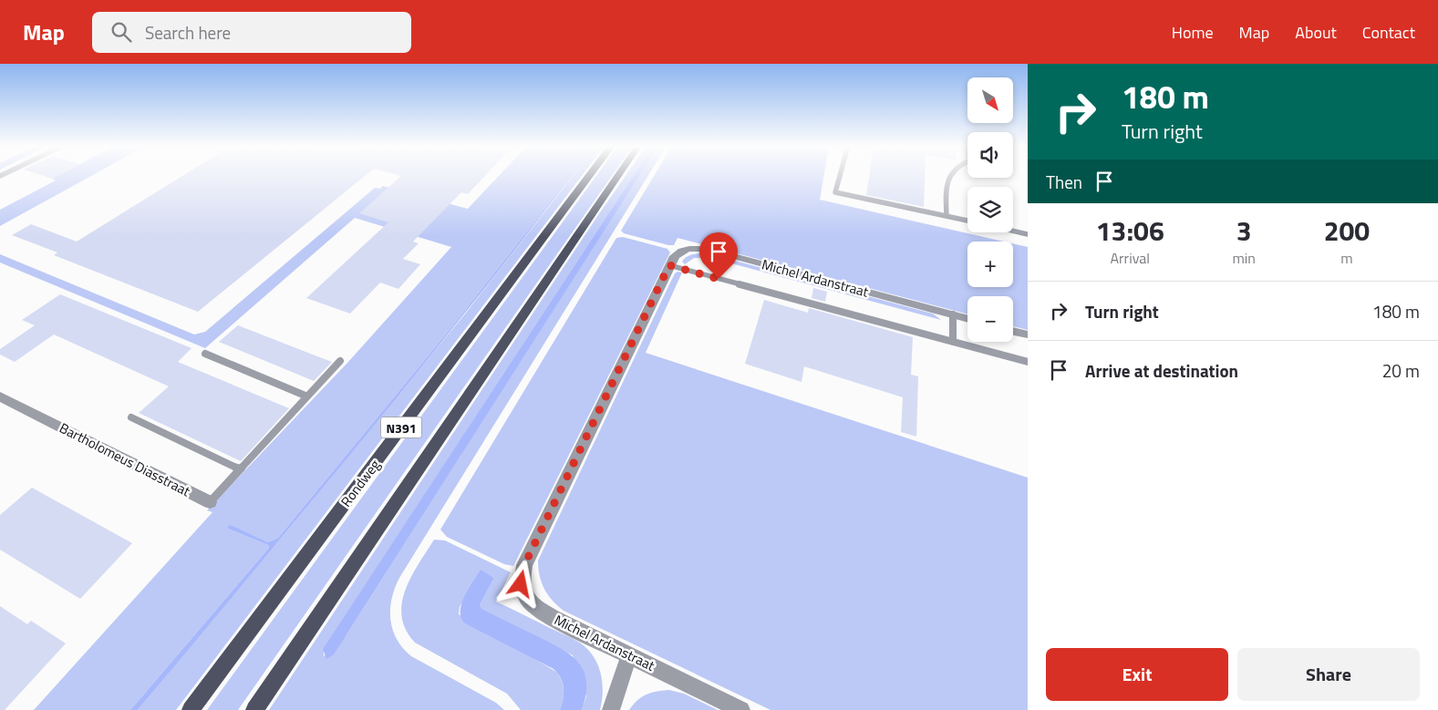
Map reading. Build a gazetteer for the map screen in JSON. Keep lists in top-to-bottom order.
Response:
{
  "streets": {
    "main road": ["N391", "Rondweg"],
    "street": ["Michel Ardanstraat", "Bartholomeus Diasstraat"]
  },
  "north": "bottom right",
  "page": {
    "header": "Map",
    "search": "Search here",
    "nav": [
      "Home",
      "Map",
      "About",
      "Contact"
    ],
    "turn": ["180 m", "Turn right"],
    "map_buttons": ["+", "−"],
    "then": "Then",
    "eta": [
      "13:06",
      "Arrival",
      "3",
      "min",
      "200",
      "m"
    ],
    "list": [
      {
        "name": "Turn right",
        "value": "180 m"
      },
      {
        "name": "Arrive at destination",
        "value": "20 m"
      }
    ],
    "buttons": ["Exit", "Share"]
  }
}
